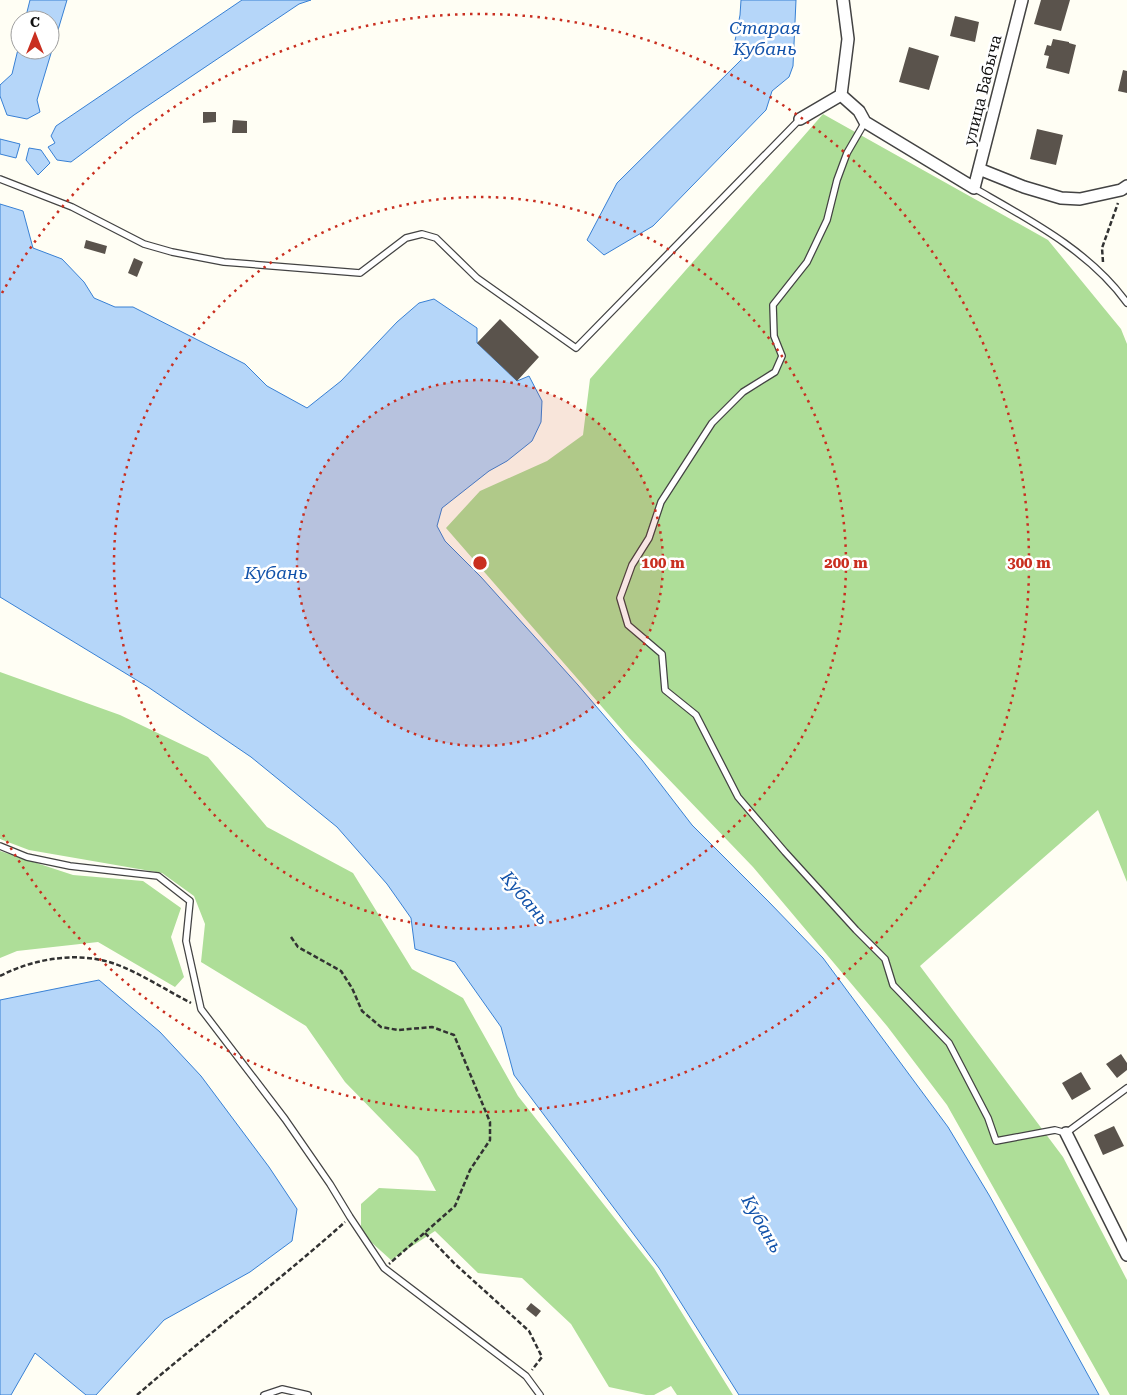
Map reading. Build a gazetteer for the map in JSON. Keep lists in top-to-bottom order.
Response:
{
  "streets": {
    "street": ["улица Бабыча"]
  },
  "water": ["Старая Кубань", "Кубань"],
  "north": "top",
  "rings": ["100 m", "200 m", "300 m"]
}
